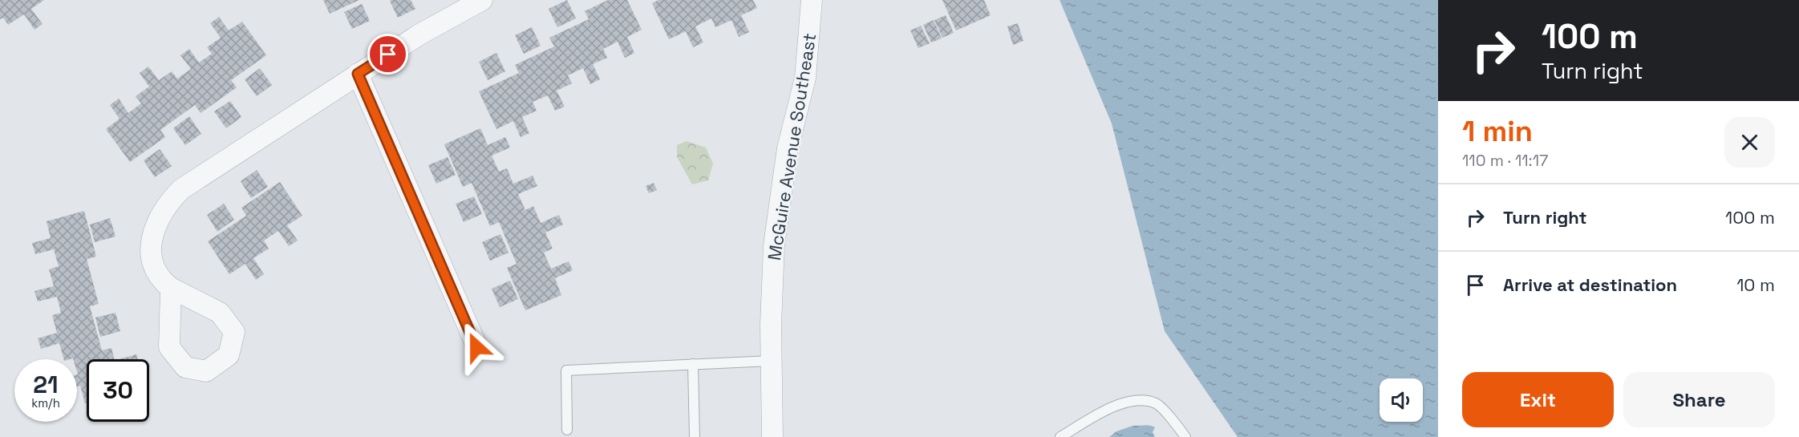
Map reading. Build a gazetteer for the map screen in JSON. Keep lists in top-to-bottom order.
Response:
{
  "streets": {
    "street": ["McGuire Avenue Southeast"]
  },
  "page": {
    "turn": ["100 m", "Turn right"],
    "heading": ["1 min", "110 m · 11:17"],
    "list": [
      {
        "name": "Turn right",
        "value": "100 m"
      },
      {
        "name": "Arrive at destination",
        "value": "10 m"
      }
    ],
    "speed": "21 km/h",
    "limit": "30",
    "buttons": ["Exit", "Share"]
  }
}
